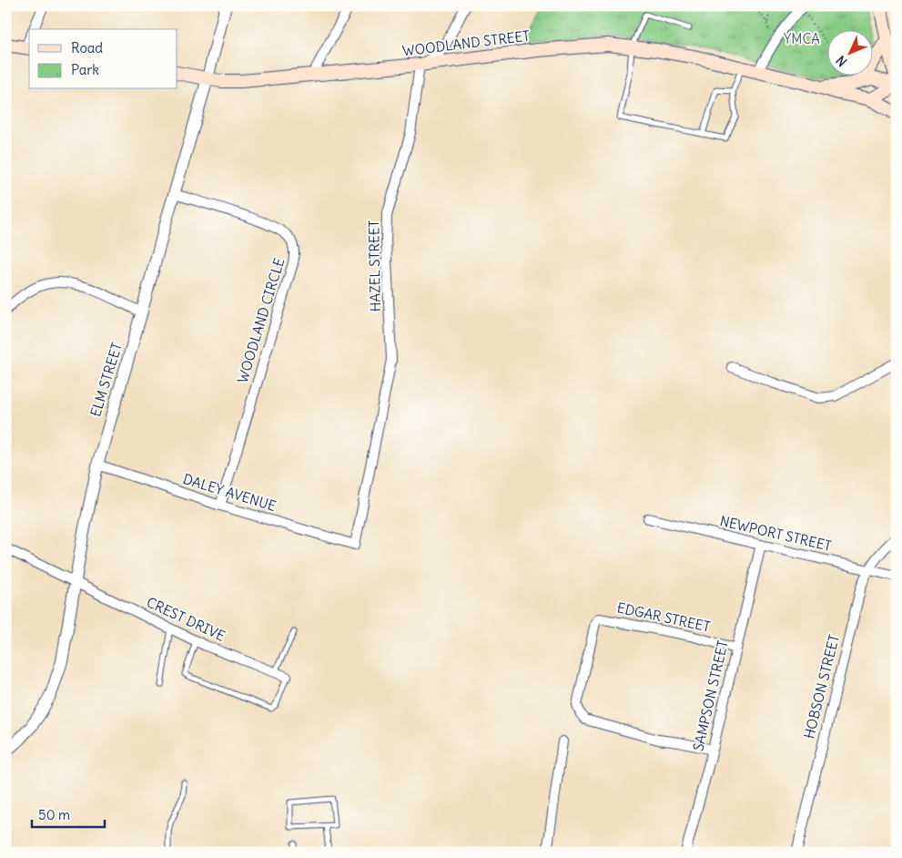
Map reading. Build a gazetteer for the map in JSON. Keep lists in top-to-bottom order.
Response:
{
  "streets": {
    "main road": ["WOODLAND STREET"],
    "street": [
      "HAZEL STREET",
      "WOODLAND CIRCLE",
      "ELM STREET",
      "DALEY AVENUE",
      "NEWPORT STREET",
      "EDGAR STREET",
      "CREST DRIVE",
      "HOBSON STREET",
      "SAMPSON STREET"
    ]
  },
  "crossings": [
    ["WOODLAND STREET", "HAZEL STREET"],
    ["WOODLAND STREET", "ELM STREET"],
    ["HAZEL STREET", "DALEY AVENUE"],
    ["WOODLAND CIRCLE", "ELM STREET"],
    ["WOODLAND CIRCLE", "DALEY AVENUE"],
    ["ELM STREET", "DALEY AVENUE"],
    ["ELM STREET", "CREST DRIVE"],
    ["NEWPORT STREET", "HOBSON STREET"],
    ["NEWPORT STREET", "SAMPSON STREET"],
    ["EDGAR STREET", "SAMPSON STREET"]
  ],
  "parks": ["YMCA"],
  "legend": ["Road", "Park"],
  "scale_bar": "50 m",
  "north": "bottom left"
}
